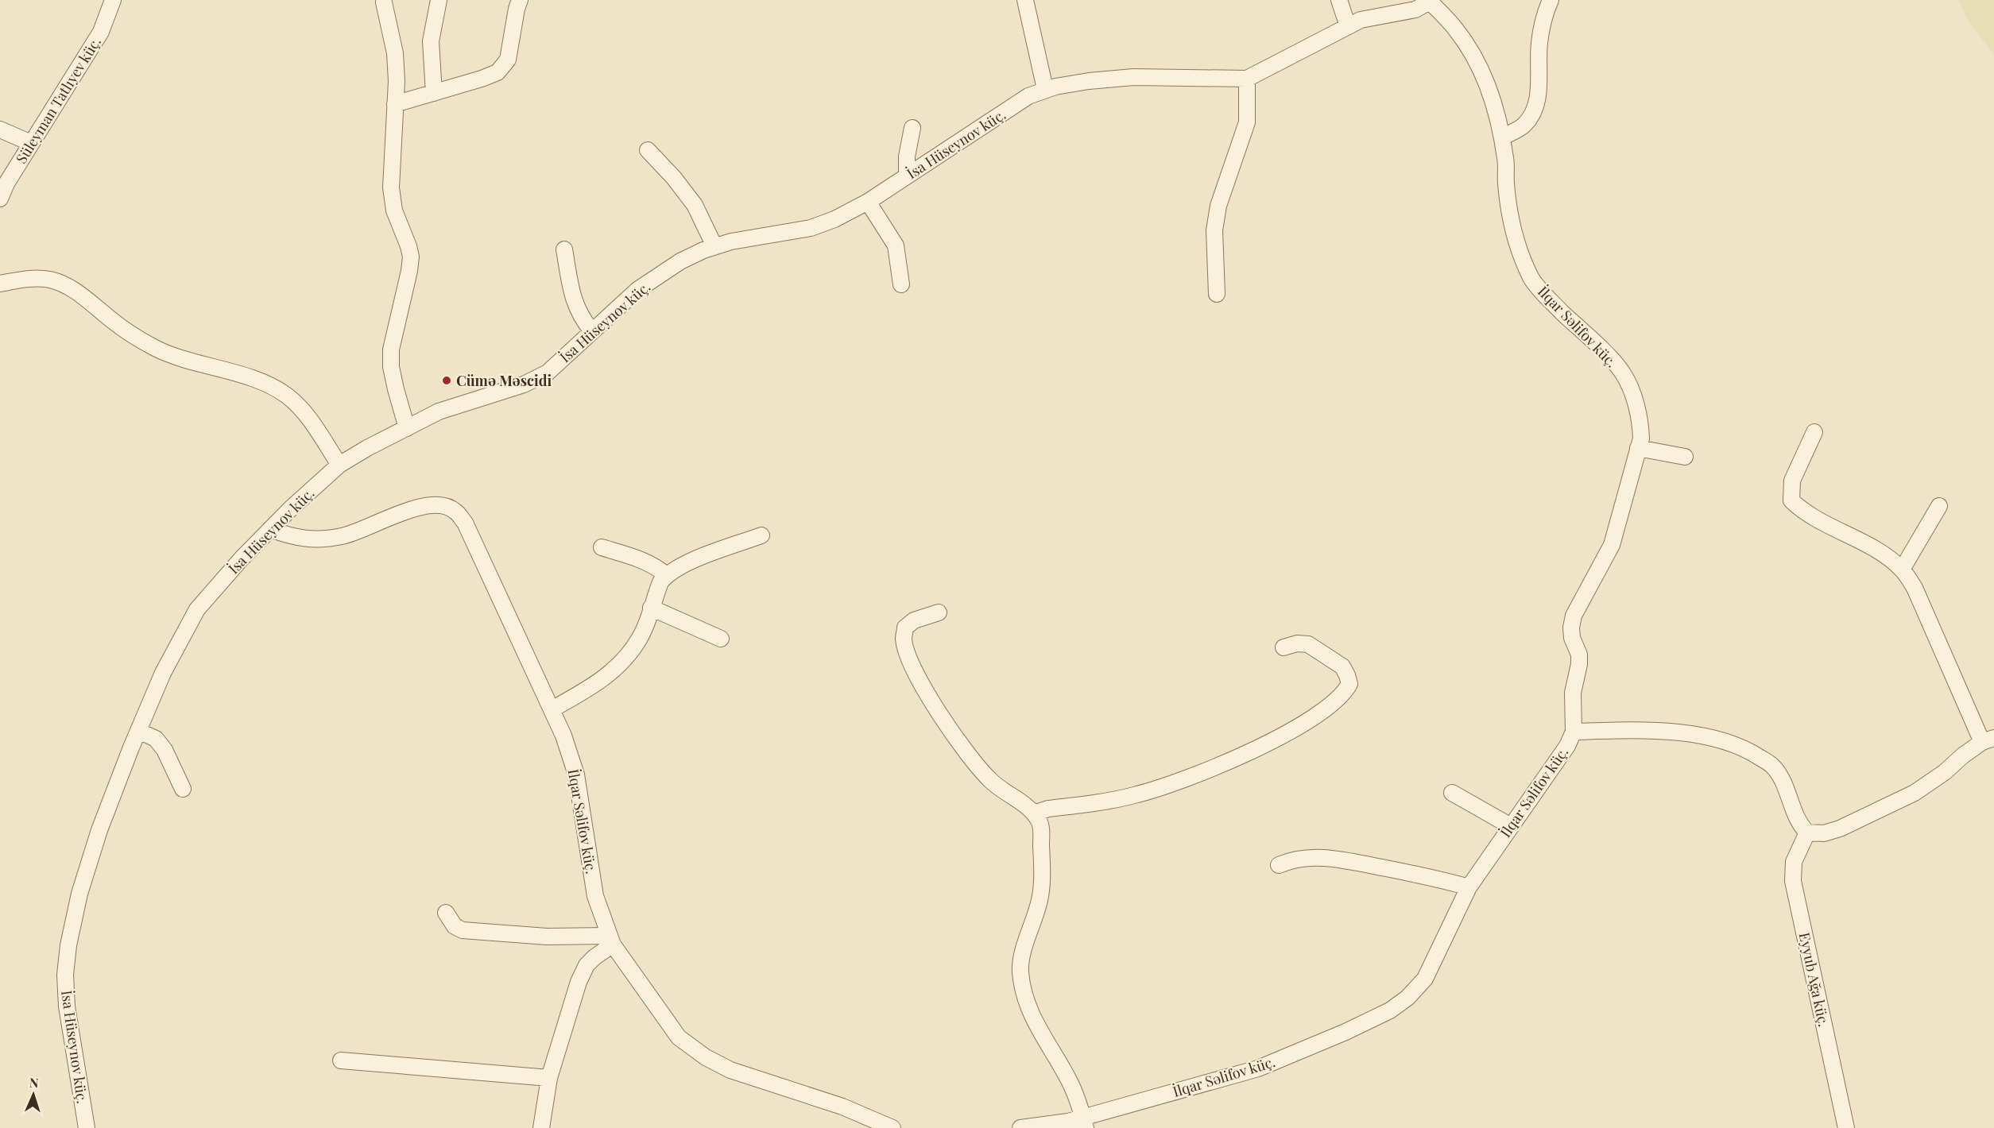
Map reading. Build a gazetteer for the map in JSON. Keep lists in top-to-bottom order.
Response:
{
  "streets": {
    "street": [
      "Süleyman Tatlıyev küç.",
      "İsa Hüseynov küç.",
      "İlqar Səlifov küç.",
      "Eyyub Ağa küç."
    ]
  },
  "crossings": [
    ["İsa Hüseynov küç.", "İlqar Səlifov küç."]
  ],
  "places": ["Cümə Məscidi"],
  "north": "top"
}
